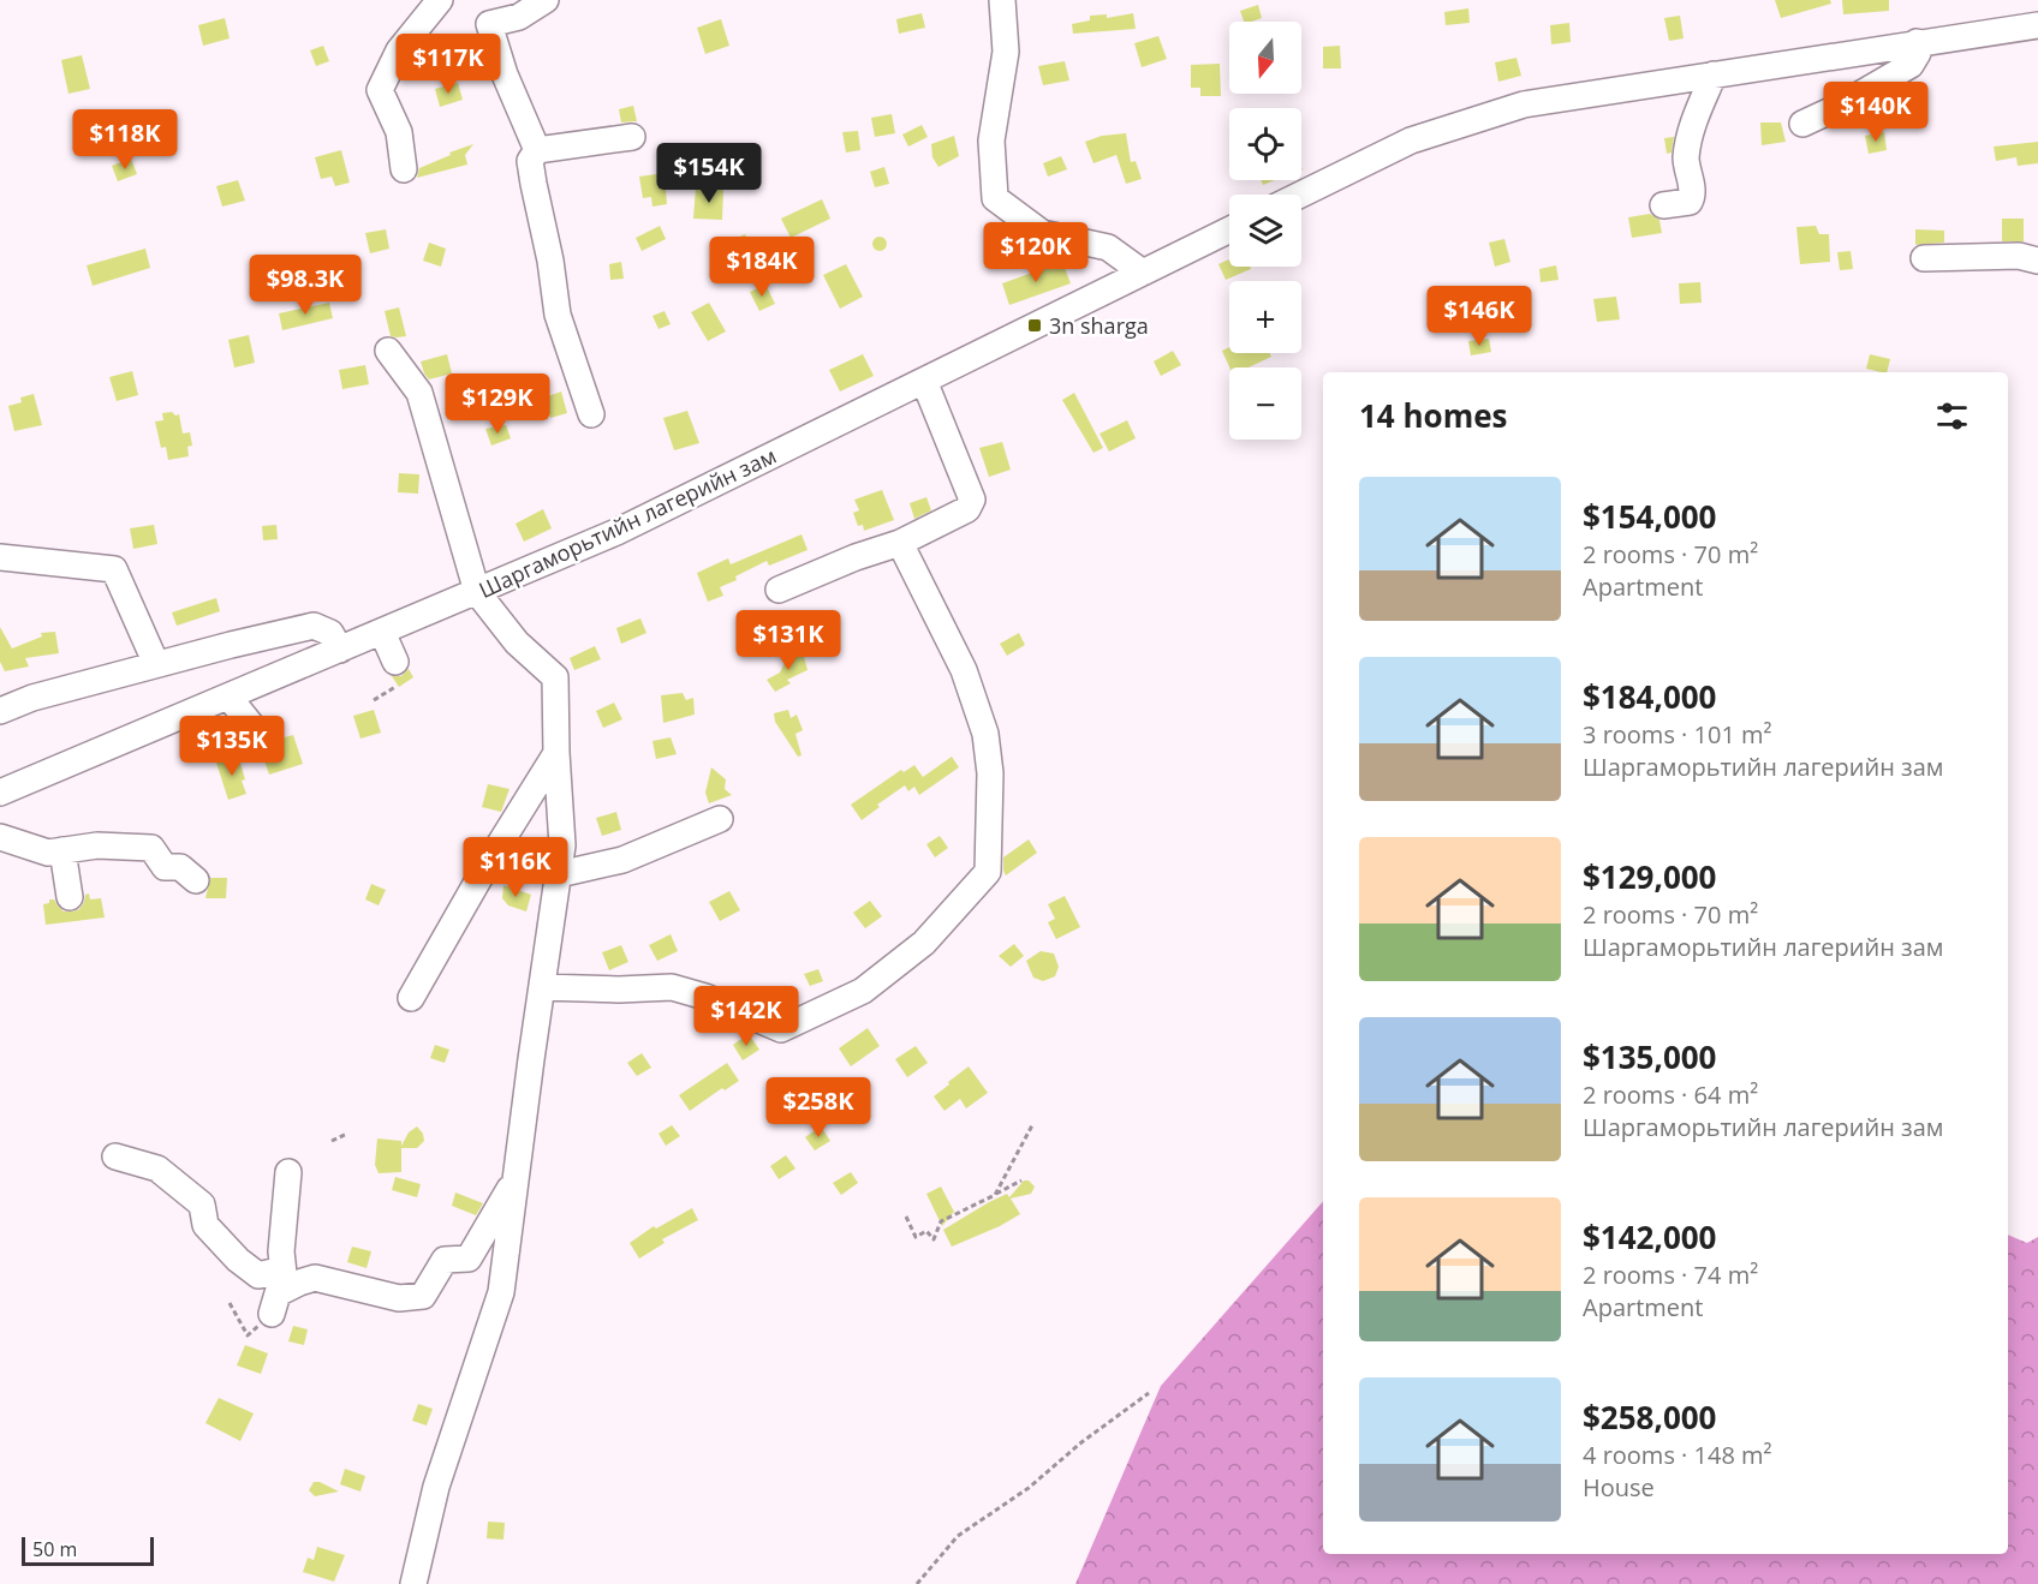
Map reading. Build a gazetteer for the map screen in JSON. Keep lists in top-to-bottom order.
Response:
{
  "streets": {
    "street": ["Шаргаморьтийн лагерийн зам"]
  },
  "places": {
    "transit": ["3n sharga"]
  },
  "scale_bar": "50 m",
  "north": "bottom",
  "page": {
    "map_buttons": ["+", "−"],
    "price": [
      "$117K",
      "$140K",
      "$118K",
      "$154K",
      "$120K",
      "$184K",
      "$98.3K",
      "$146K",
      "$129K",
      "$131K",
      "$135K",
      "$116K",
      "$142K",
      "$258K"
    ],
    "heading": "14 homes",
    "list": [
      {
        "name": "$154,000",
        "note": "2 rooms · 70 m² · Apartment"
      },
      {
        "name": "$184,000",
        "note": "3 rooms · 101 m² · Шаргаморьтийн лагерийн зам"
      },
      {
        "name": "$129,000",
        "note": "2 rooms · 70 m² · Шаргаморьтийн лагерийн зам"
      },
      {
        "name": "$135,000",
        "note": "2 rooms · 64 m² · Шаргаморьтийн лагерийн зам"
      },
      {
        "name": "$142,000",
        "note": "2 rooms · 74 m² · Apartment"
      },
      {
        "name": "$258,000",
        "note": "4 rooms · 148 m² · House"
      }
    ],
    "scale": "50 m"
  }
}
